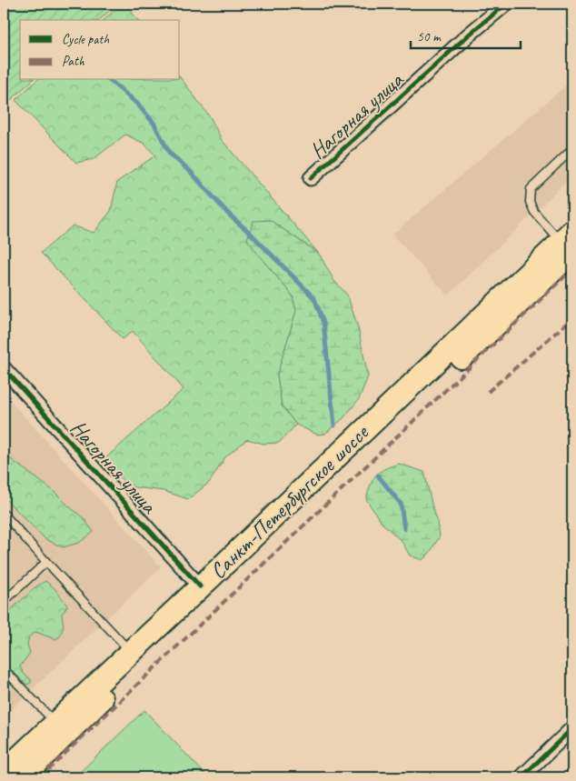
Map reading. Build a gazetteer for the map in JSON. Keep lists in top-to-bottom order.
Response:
{
  "streets": {
    "main road": ["Санкт-Петербургское шоссе"],
    "street": ["Нагорная улица"]
  },
  "crossings": [
    ["Нагорная улица", "Санкт-Петербургское шоссе"]
  ],
  "legend": ["Cycle path", "Path"],
  "scale_bar": "50 m"
}
